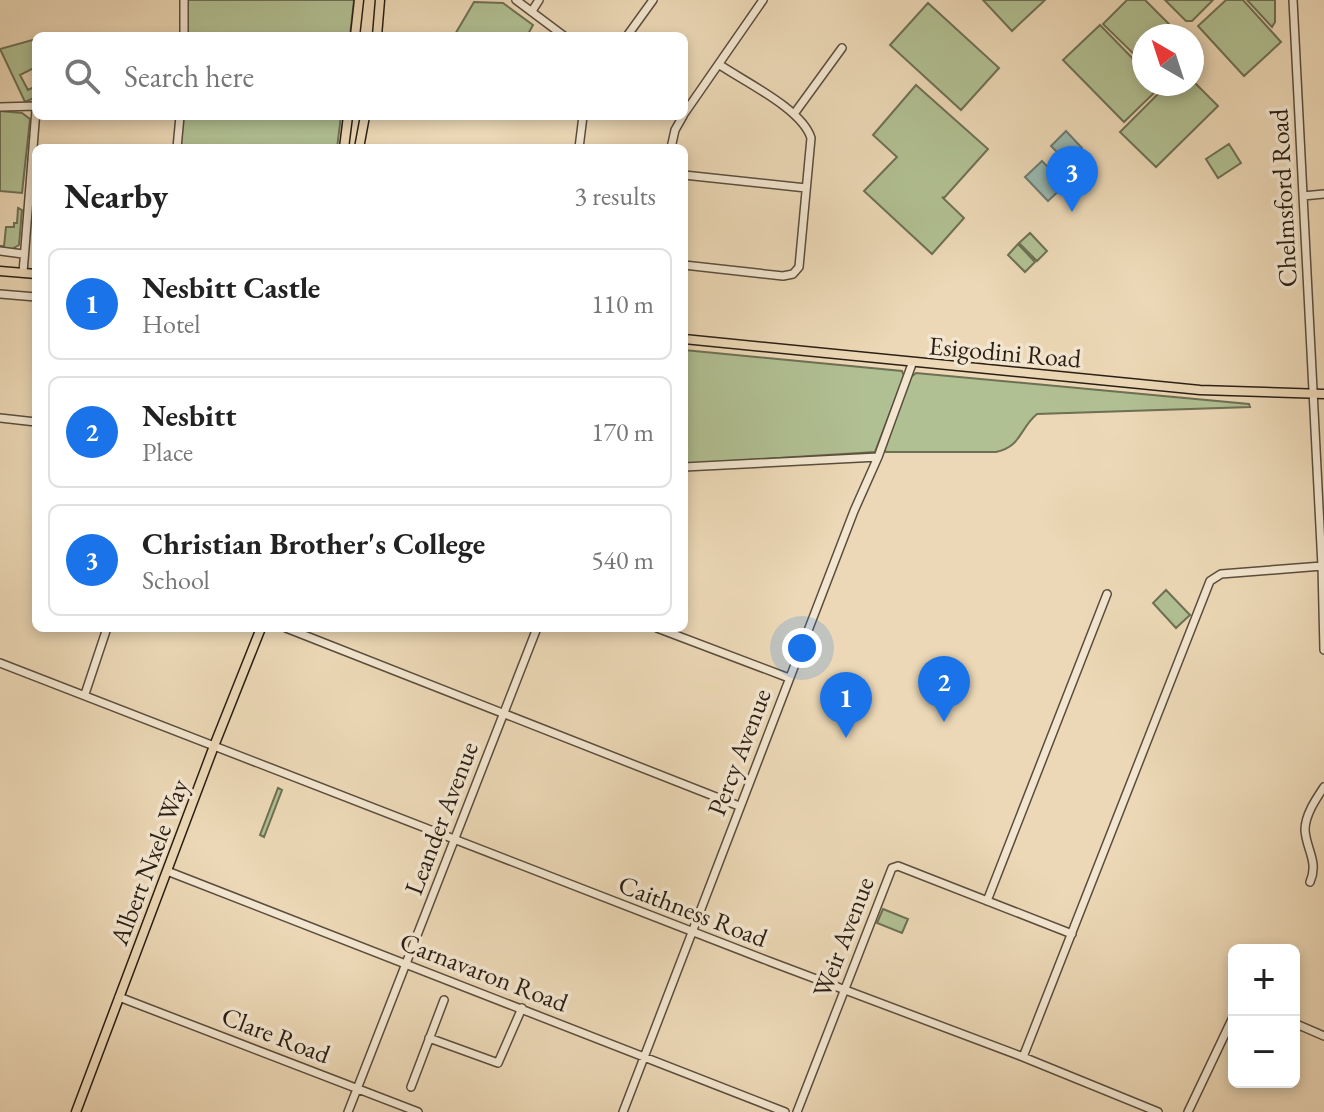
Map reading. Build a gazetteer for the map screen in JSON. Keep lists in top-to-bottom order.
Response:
{
  "streets": {
    "main road": ["Esigodini Road", "Albert Nxele Way"],
    "street": [
      "Chelmsford Road",
      "Percy Avenue",
      "Leander Avenue",
      "Caithness Road",
      "Weir Avenue",
      "Carnavaron Road",
      "Clare Road"
    ]
  },
  "crossings": [
    ["Chelmsford Road", "Esigodini Road"],
    ["Esigodini Road", "Percy Avenue"],
    ["Percy Avenue", "Caithness Road"],
    ["Percy Avenue", "Carnavaron Road"],
    ["Leander Avenue", "Caithness Road"],
    ["Leander Avenue", "Carnavaron Road"],
    ["Leander Avenue", "Clare Road"],
    ["Albert Nxele Way", "Caithness Road"],
    ["Albert Nxele Way", "Carnavaron Road"],
    ["Albert Nxele Way", "Clare Road"],
    ["Caithness Road", "Weir Avenue"]
  ],
  "north": "top left",
  "page": {
    "search": "Search here",
    "heading": ["Nearby", "3 results"],
    "pins": ["3", "2", "1"],
    "list": [
      {
        "mark": "1",
        "name": "Nesbitt Castle",
        "note": "Hotel",
        "value": "110 m"
      },
      {
        "mark": "2",
        "name": "Nesbitt",
        "note": "Place",
        "value": "170 m"
      },
      {
        "mark": "3",
        "name": "Christian Brother's College",
        "note": "School",
        "value": "540 m"
      }
    ],
    "map_buttons": ["+", "−"]
  }
}
